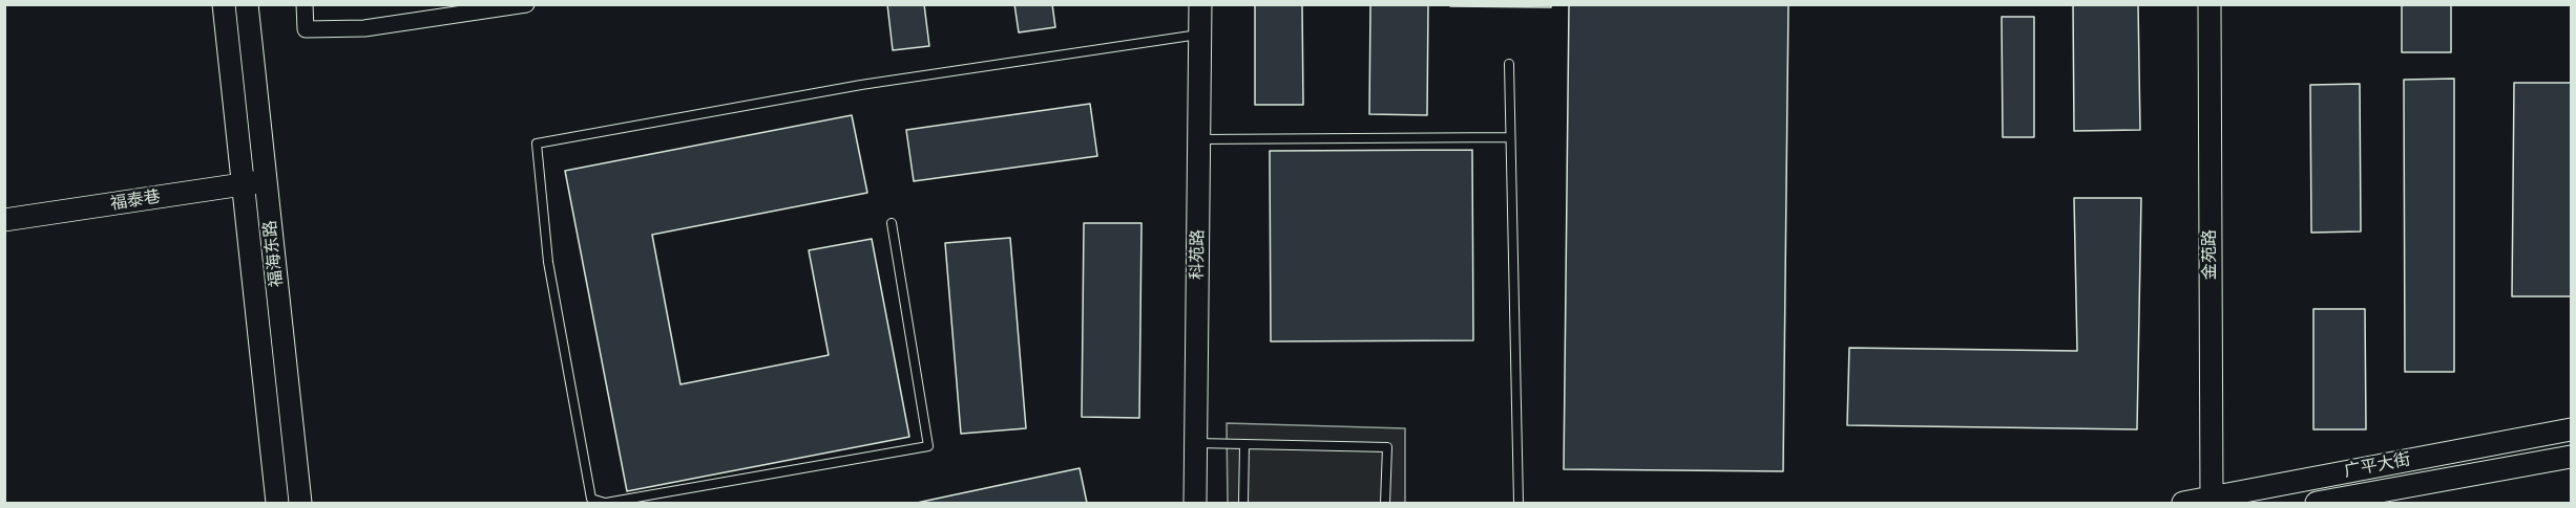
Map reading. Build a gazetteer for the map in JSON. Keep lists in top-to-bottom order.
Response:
{
  "streets": {
    "street": [
      "福泰巷",
      "福海东路",
      "科苑路",
      "金苑路",
      "广平大街"
    ]
  },
  "crossings": [
    ["福泰巷", "福海东路"],
    ["金苑路", "广平大街"]
  ]
}
